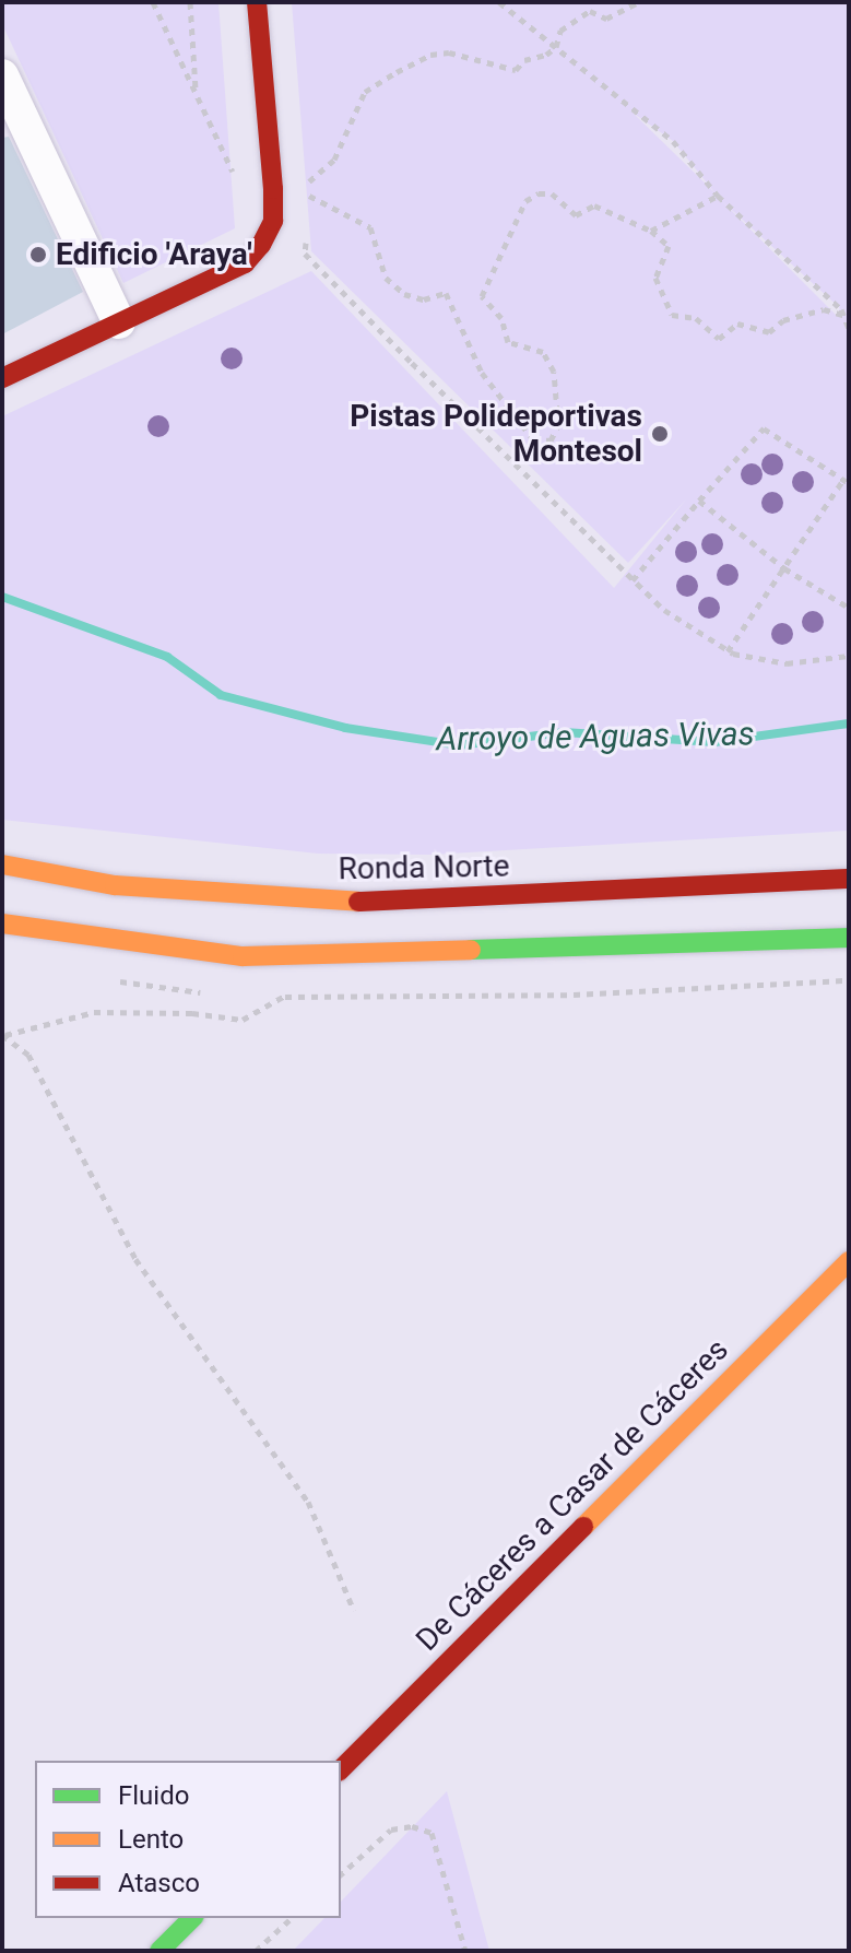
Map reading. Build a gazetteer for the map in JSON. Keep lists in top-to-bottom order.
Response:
{
  "streets": {
    "main road": ["Ronda Norte", "De Cáceres a Casar de Cáceres"]
  },
  "water": ["Arroyo de Aguas Vivas"],
  "places": ["Edificio 'Araya'", "Pistas Polideportivas Montesol"],
  "legend": ["Fluido", "Lento", "Atasco"]
}
